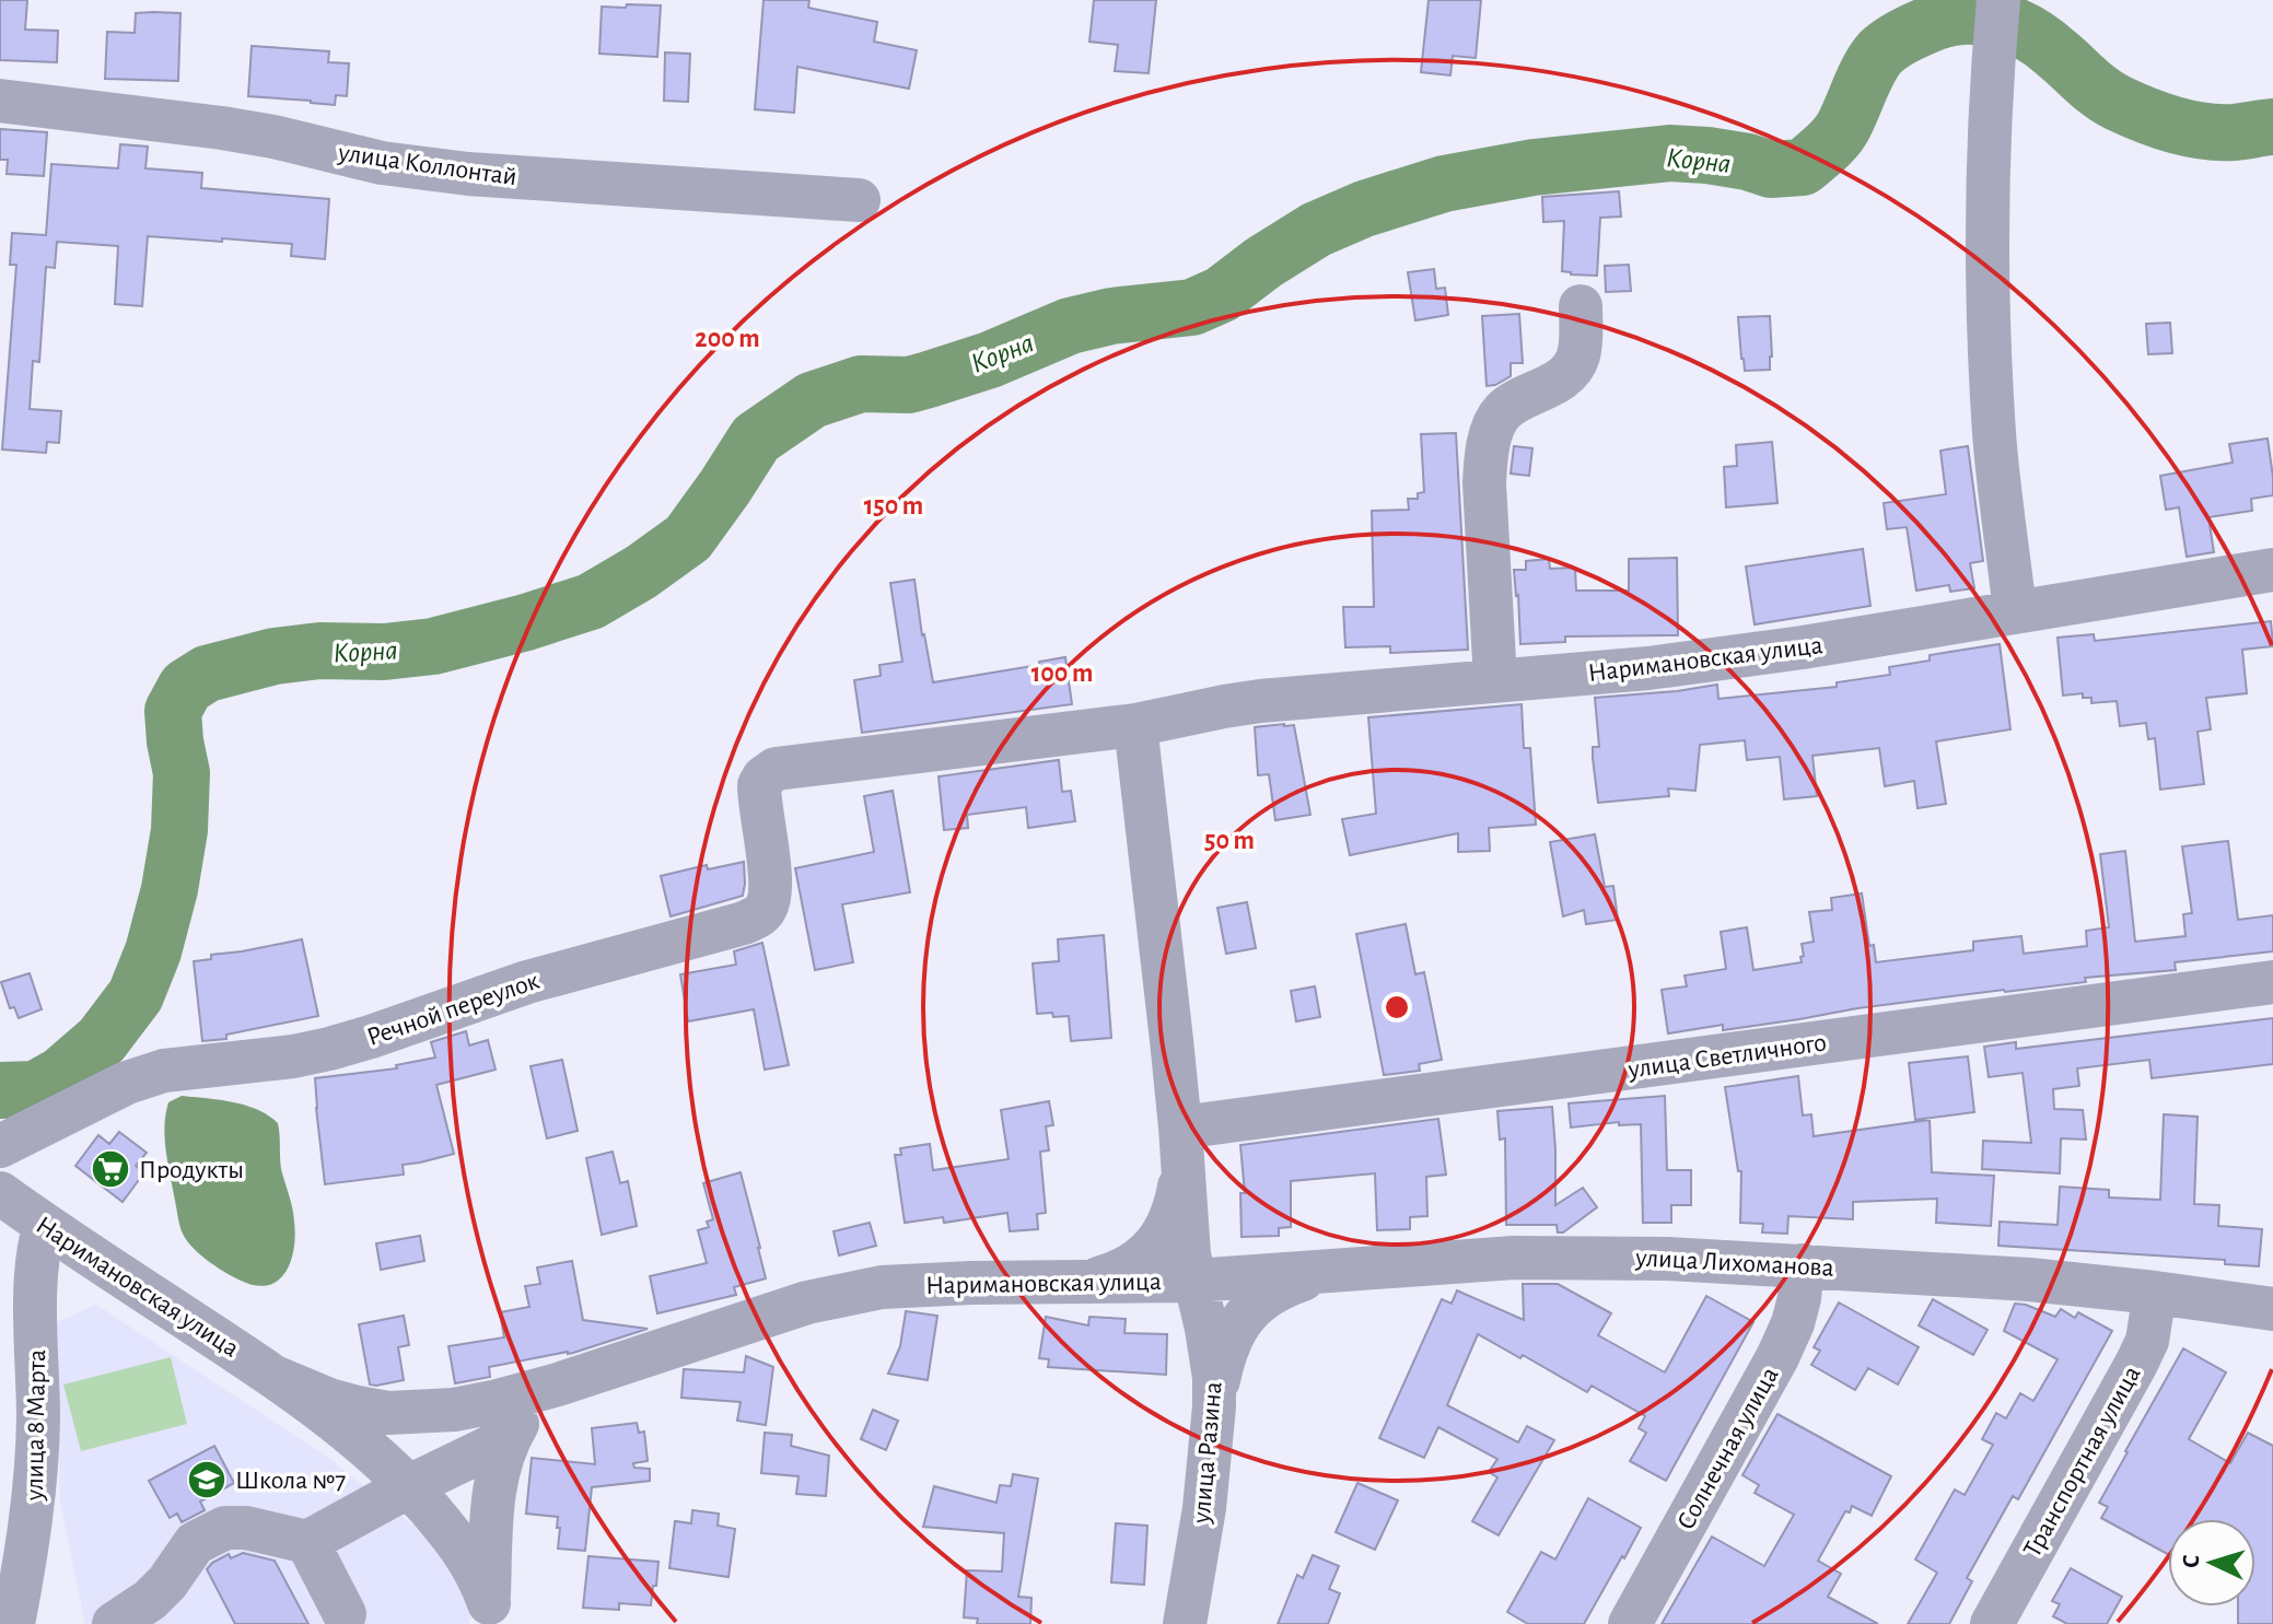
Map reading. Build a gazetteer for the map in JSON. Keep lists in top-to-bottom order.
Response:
{
  "streets": {
    "street": [
      "улица Коллонтай",
      "Наримановская улица",
      "Речной переулок",
      "улица Светличного",
      "улица Лихоманова",
      "улица 8 Марта",
      "Солнечная улица",
      "улица Разина",
      "Транспортная улица"
    ]
  },
  "crossings": [
    ["Наримановская улица", "Речной переулок"],
    ["Наримановская улица", "улица Светличного"],
    ["Наримановская улица", "улица Лихоманова"],
    ["Наримановская улица", "улица 8 Марта"],
    ["Наримановская улица", "улица Разина"],
    ["улица Лихоманова", "Солнечная улица"],
    ["улица Лихоманова", "улица Разина"],
    ["улица Лихоманова", "Транспортная улица"]
  ],
  "water": ["Корна"],
  "places": {
    "supermarket": ["Продукты"],
    "school or university": ["Школа №7"]
  },
  "north": "left",
  "rings": [
    "200 m",
    "150 m",
    "100 m",
    "50 m"
  ]
}
